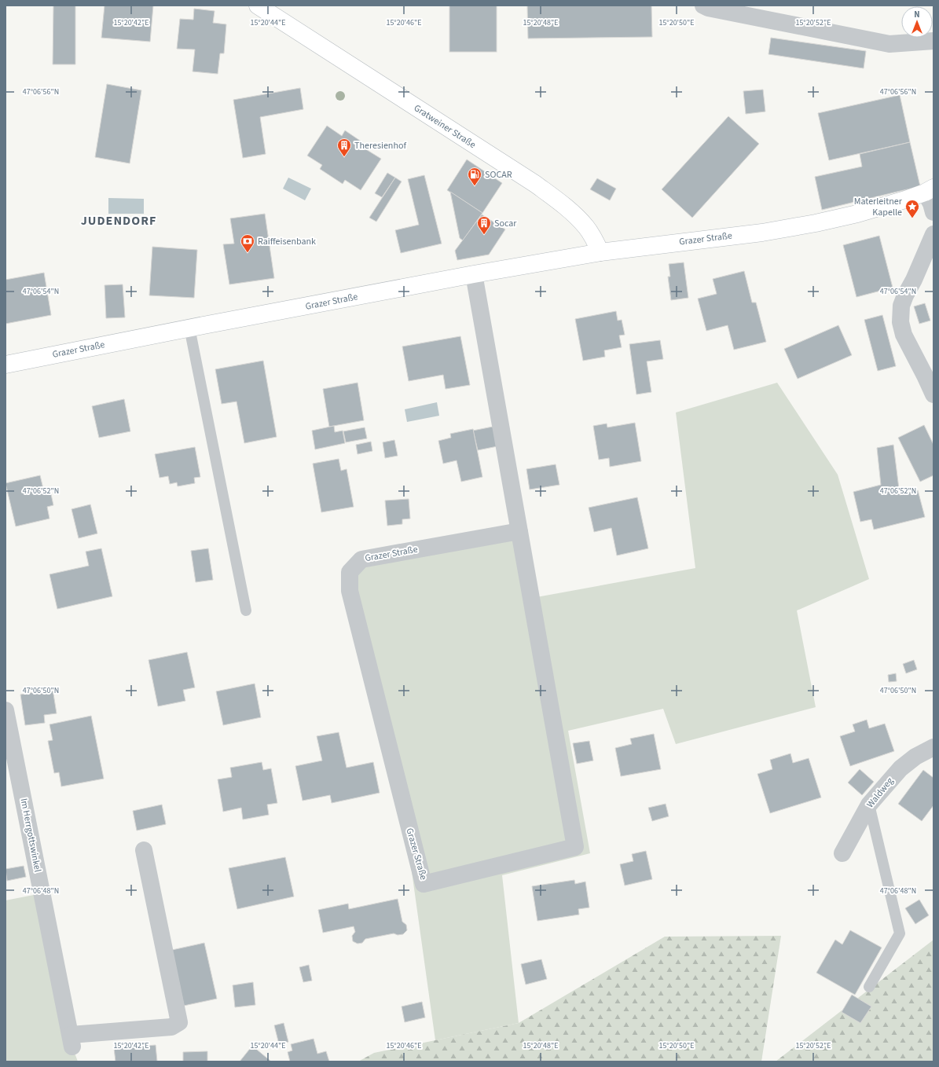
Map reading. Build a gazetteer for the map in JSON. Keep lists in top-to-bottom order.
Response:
{
  "streets": {
    "main road": ["Gratweiner Straße", "Grazer Straße"],
    "street": ["Waldweg", "Im Herrgottswinkel"]
  },
  "crossings": [
    ["Gratweiner Straße", "Grazer Straße"]
  ],
  "districts": ["JUDENDORF"],
  "places": {
    "building": ["Theresienhof", "Socar"],
    "fuel station": ["SOCAR"],
    "place": ["Materleitner Kapelle"],
    "bank": ["Raiffeisenbank"]
  },
  "north": "top",
  "coordinates": [
    "15°20'42\"E",
    "15°20'44\"E",
    "15°20'46\"E",
    "15°20'48\"E",
    "15°20'50\"E",
    "15°20'52\"E",
    "47°06'56\"N",
    "47°06'54\"N",
    "47°06'52\"N",
    "47°06'50\"N",
    "47°06'48\"N"
  ]
}
